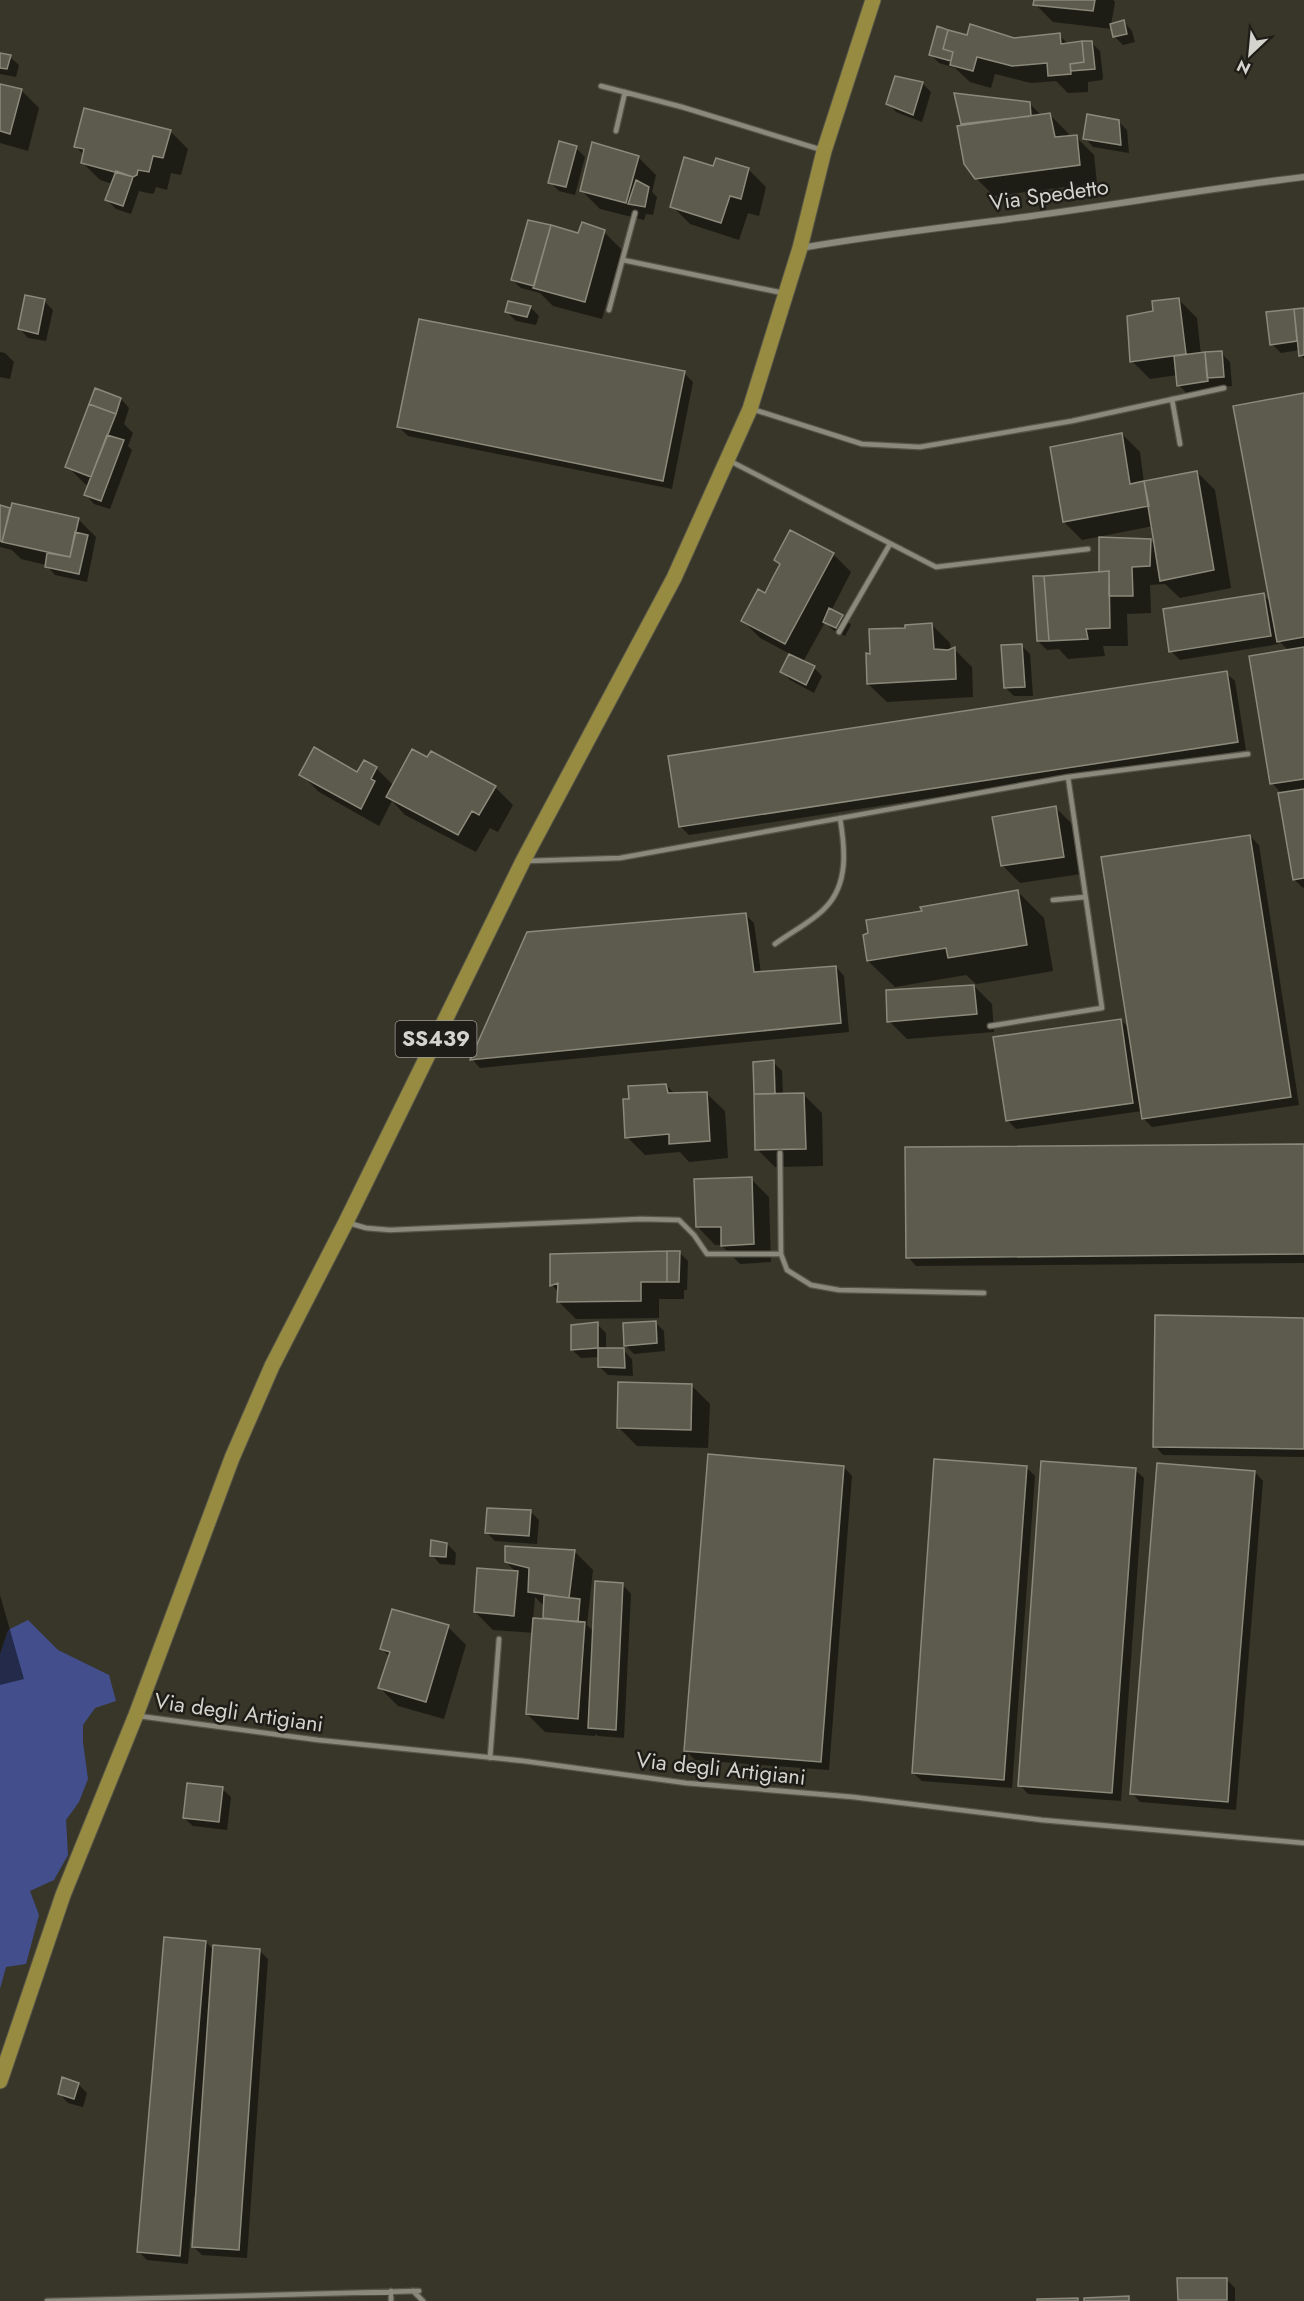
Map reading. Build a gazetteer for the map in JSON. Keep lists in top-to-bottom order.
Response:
{
  "streets": {
    "main road": ["SS439"],
    "street": ["Via Spedetto"],
    "lane": ["Via degli Artigiani"]
  },
  "crossings": [
    ["Via Spedetto", "SS439"],
    ["SS439", "Via degli Artigiani"]
  ],
  "north": "bottom left"
}
